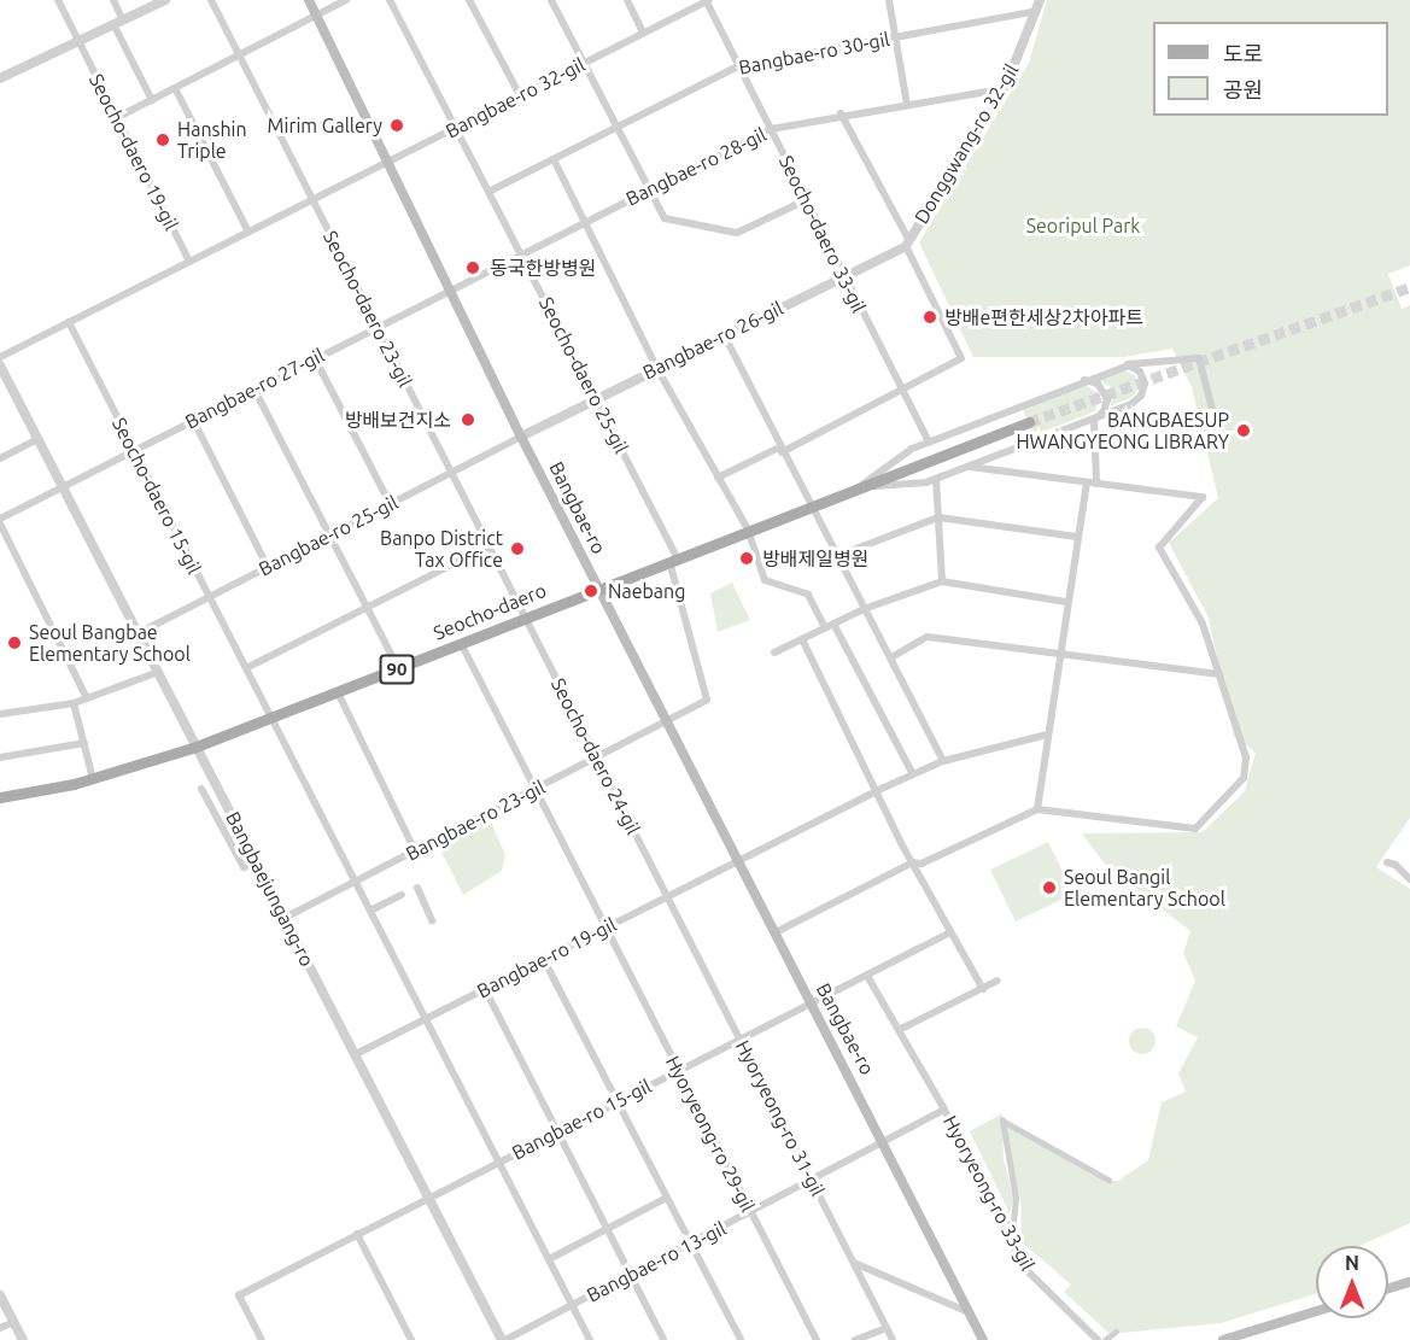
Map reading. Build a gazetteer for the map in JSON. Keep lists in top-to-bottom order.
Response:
{
  "streets": {
    "main road": ["Bangbae-ro", "Seocho-daero", "90"],
    "street": [
      "Bangbae-ro 30-gil",
      "Bangbae-ro 32-gil",
      "Donggwang-ro 32-gil",
      "Seocho-daero 19-gil",
      "Bangbae-ro 28-gil",
      "Seocho-daero 33-gil",
      "Seocho-daero 23-gil",
      "Bangbae-ro 26-gil",
      "Seocho-daero 25-gil",
      "Bangbae-ro 27-gil",
      "Seocho-daero 15-gil",
      "Bangbae-ro 25-gil",
      "Seocho-daero 24-gil",
      "Bangbae-ro 23-gil",
      "Bangbaejungang-ro",
      "Bangbae-ro 19-gil",
      "Hyoryeong-ro 31-gil",
      "Bangbae-ro 15-gil",
      "Hyoryeong-ro 29-gil",
      "Hyoryeong-ro 33-gil",
      "Bangbae-ro 13-gil"
    ]
  },
  "crossings": [
    ["Bangbae-ro 30-gil", "Donggwang-ro 32-gil"],
    ["Bangbae-ro 30-gil", "Seocho-daero 33-gil"],
    ["Bangbae-ro 30-gil", "Seocho-daero 25-gil"],
    ["Bangbae-ro 32-gil", "Seocho-daero 19-gil"],
    ["Bangbae-ro 32-gil", "Seocho-daero 33-gil"],
    ["Bangbae-ro 32-gil", "Seocho-daero 23-gil"],
    ["Bangbae-ro 32-gil", "Seocho-daero 25-gil"],
    ["Bangbae-ro 32-gil", "Seocho-daero 15-gil"],
    ["Bangbae-ro 32-gil", "Bangbae-ro"],
    ["Donggwang-ro 32-gil", "Bangbae-ro 28-gil"],
    ["Donggwang-ro 32-gil", "Bangbae-ro 26-gil"],
    ["Bangbae-ro 28-gil", "Seocho-daero 33-gil"],
    ["Bangbae-ro 28-gil", "Seocho-daero 25-gil"],
    ["Bangbae-ro 28-gil", "Bangbae-ro 27-gil"],
    ["Bangbae-ro 28-gil", "Bangbae-ro"],
    ["Seocho-daero 33-gil", "Bangbae-ro 26-gil"],
    ["Seocho-daero 33-gil", "Seocho-daero"],
    ["Seocho-daero 23-gil", "Bangbae-ro 27-gil"],
    ["Seocho-daero 23-gil", "Bangbae-ro 25-gil"],
    ["Seocho-daero 23-gil", "Seocho-daero"],
    ["Seocho-daero 23-gil", "Seocho-daero 24-gil"],
    ["Bangbae-ro 26-gil", "Seocho-daero 25-gil"],
    ["Bangbae-ro 26-gil", "Bangbae-ro"],
    ["Bangbae-ro 26-gil", "Bangbae-ro 25-gil"],
    ["Seocho-daero 25-gil", "Bangbae-ro"],
    ["Seocho-daero 25-gil", "Seocho-daero"],
    ["Seocho-daero 25-gil", "Bangbae-ro 23-gil"],
    ["Bangbae-ro 27-gil", "Seocho-daero 15-gil"],
    ["Bangbae-ro 27-gil", "Bangbae-ro"],
    ["Bangbae-ro 27-gil", "Bangbaejungang-ro"],
    ["Seocho-daero 15-gil", "Bangbae-ro 25-gil"],
    ["Seocho-daero 15-gil", "Seocho-daero"],
    ["Seocho-daero 15-gil", "Bangbae-ro 23-gil"],
    ["Seocho-daero 15-gil", "Bangbae-ro 19-gil"],
    ["Seocho-daero 15-gil", "Bangbae-ro 15-gil"],
    ["Seocho-daero 15-gil", "Bangbae-ro 13-gil"],
    ["Bangbae-ro", "Bangbae-ro 25-gil"],
    ["Bangbae-ro", "Seocho-daero"],
    ["Bangbae-ro", "Bangbae-ro 23-gil"],
    ["Bangbae-ro", "Bangbae-ro 19-gil"],
    ["Bangbae-ro", "Bangbae-ro 15-gil"],
    ["Bangbae-ro", "Bangbae-ro 13-gil"],
    ["Bangbae-ro 25-gil", "Bangbaejungang-ro"],
    ["Seocho-daero", "Seocho-daero 24-gil"],
    ["Seocho-daero", "Bangbaejungang-ro"],
    ["Seocho-daero", "Hyoryeong-ro 29-gil"],
    ["Seocho-daero 24-gil", "Bangbae-ro 23-gil"],
    ["Seocho-daero 24-gil", "Bangbae-ro 19-gil"],
    ["Seocho-daero 24-gil", "Hyoryeong-ro 31-gil"],
    ["Bangbae-ro 23-gil", "Bangbaejungang-ro"],
    ["Bangbae-ro 23-gil", "Hyoryeong-ro 29-gil"],
    ["Bangbaejungang-ro", "Bangbae-ro 19-gil"],
    ["Bangbaejungang-ro", "Bangbae-ro 15-gil"],
    ["Bangbaejungang-ro", "Bangbae-ro 13-gil"],
    ["Bangbae-ro 19-gil", "Hyoryeong-ro 31-gil"],
    ["Bangbae-ro 19-gil", "Hyoryeong-ro 29-gil"],
    ["Hyoryeong-ro 31-gil", "Bangbae-ro 15-gil"],
    ["Hyoryeong-ro 31-gil", "Bangbae-ro 13-gil"],
    ["Bangbae-ro 15-gil", "Hyoryeong-ro 29-gil"],
    ["Bangbae-ro 15-gil", "Hyoryeong-ro 33-gil"],
    ["Hyoryeong-ro 29-gil", "Bangbae-ro 13-gil"]
  ],
  "parks": ["Seoripul Park"],
  "places": [
    "Mirim Gallery",
    "Hanshin Triple",
    "동국한방병원",
    "방배e편한세상2차아파트",
    "방배보건지소",
    "BANGBAESUP HWANGYEONG LIBRARY",
    "Banpo District Tax Office",
    "방배제일병원",
    "Naebang",
    "Seoul Bangbae Elementary School",
    "Seoul Bangil Elementary School"
  ],
  "legend": ["도로", "공원"],
  "north": "top"
}
